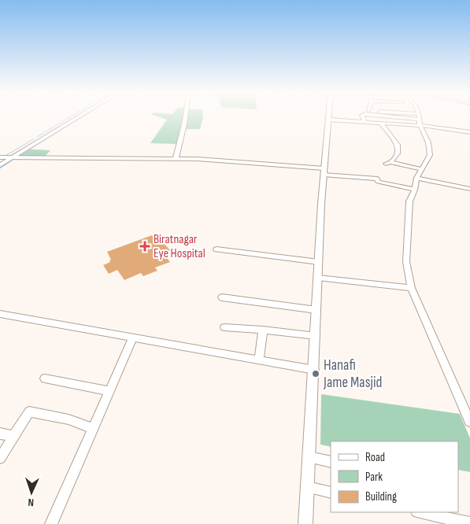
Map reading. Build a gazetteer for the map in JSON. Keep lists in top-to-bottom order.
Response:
{
  "places": {
    "health": ["Biratnagar Eye Hospital"],
    "other": ["Hanafi Jame Masjid"]
  },
  "legend": ["Road", "Park", "Building"],
  "north": "bottom"
}
